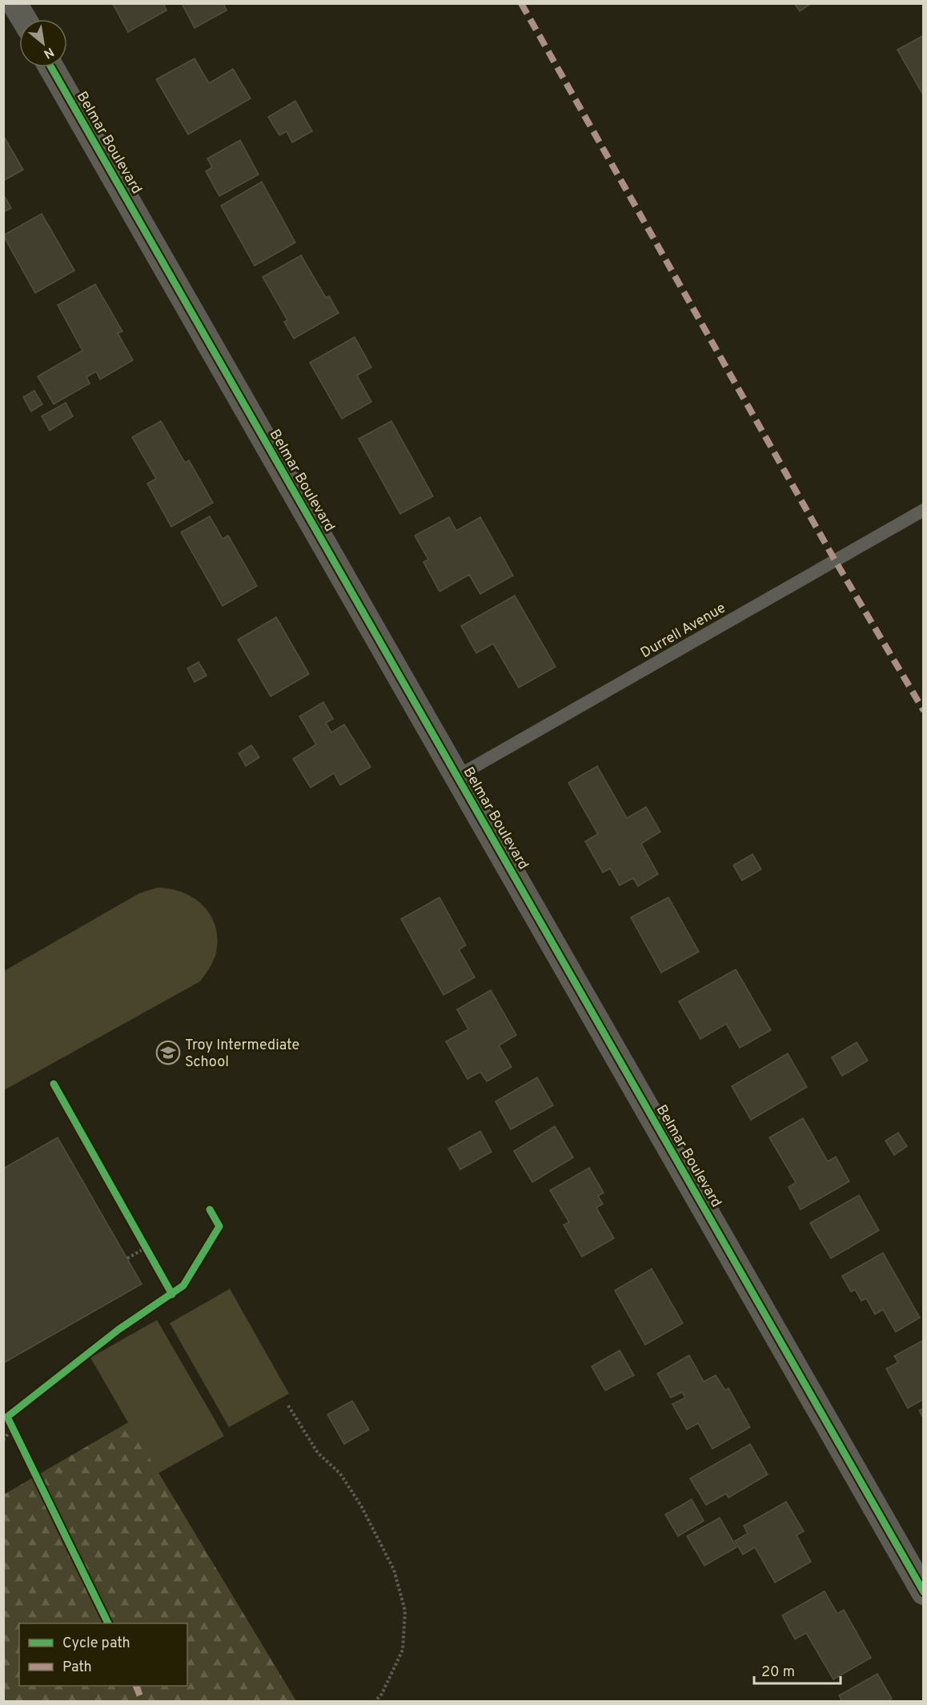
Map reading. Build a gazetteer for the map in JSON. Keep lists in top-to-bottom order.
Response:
{
  "streets": {
    "street": ["Belmar Boulevard"],
    "lane": ["Durrell Avenue"]
  },
  "crossings": [
    ["Belmar Boulevard", "Durrell Avenue"]
  ],
  "places": {
    "school or university": ["Troy Intermediate School"]
  },
  "legend": ["Cycle path", "Path"],
  "scale_bar": "20 m",
  "north": "bottom right"
}
